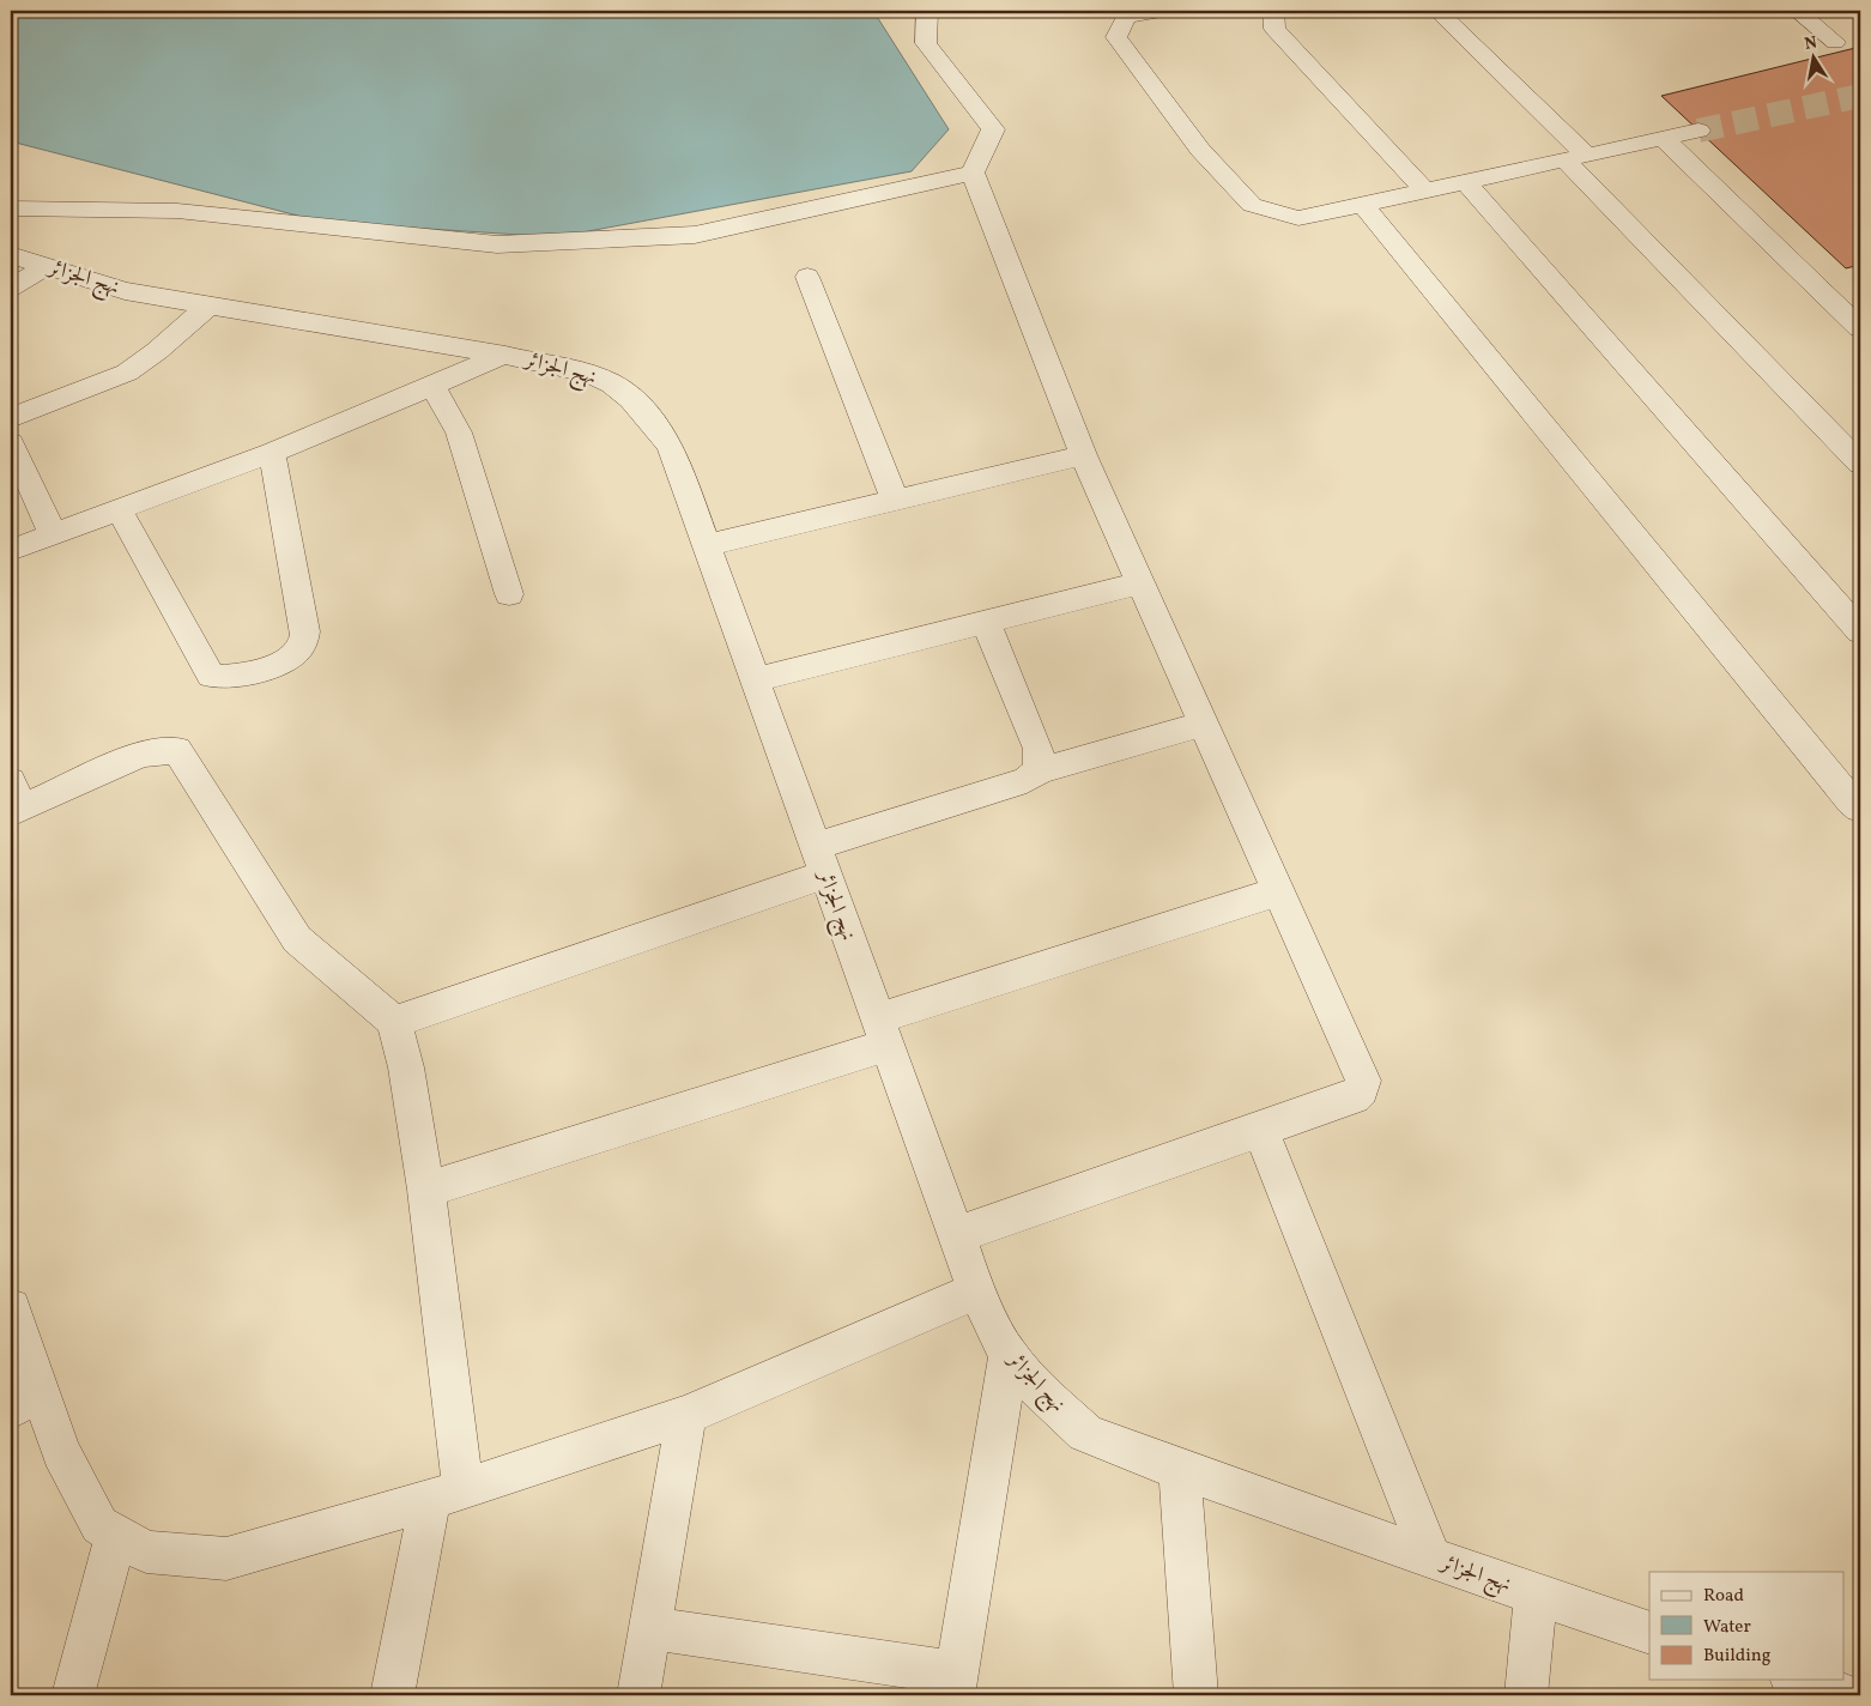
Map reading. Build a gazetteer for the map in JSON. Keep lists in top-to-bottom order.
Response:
{
  "streets": {
    "street": ["نهج الجزائر"]
  },
  "legend": ["Road", "Water", "Building"],
  "north": "top"
}
